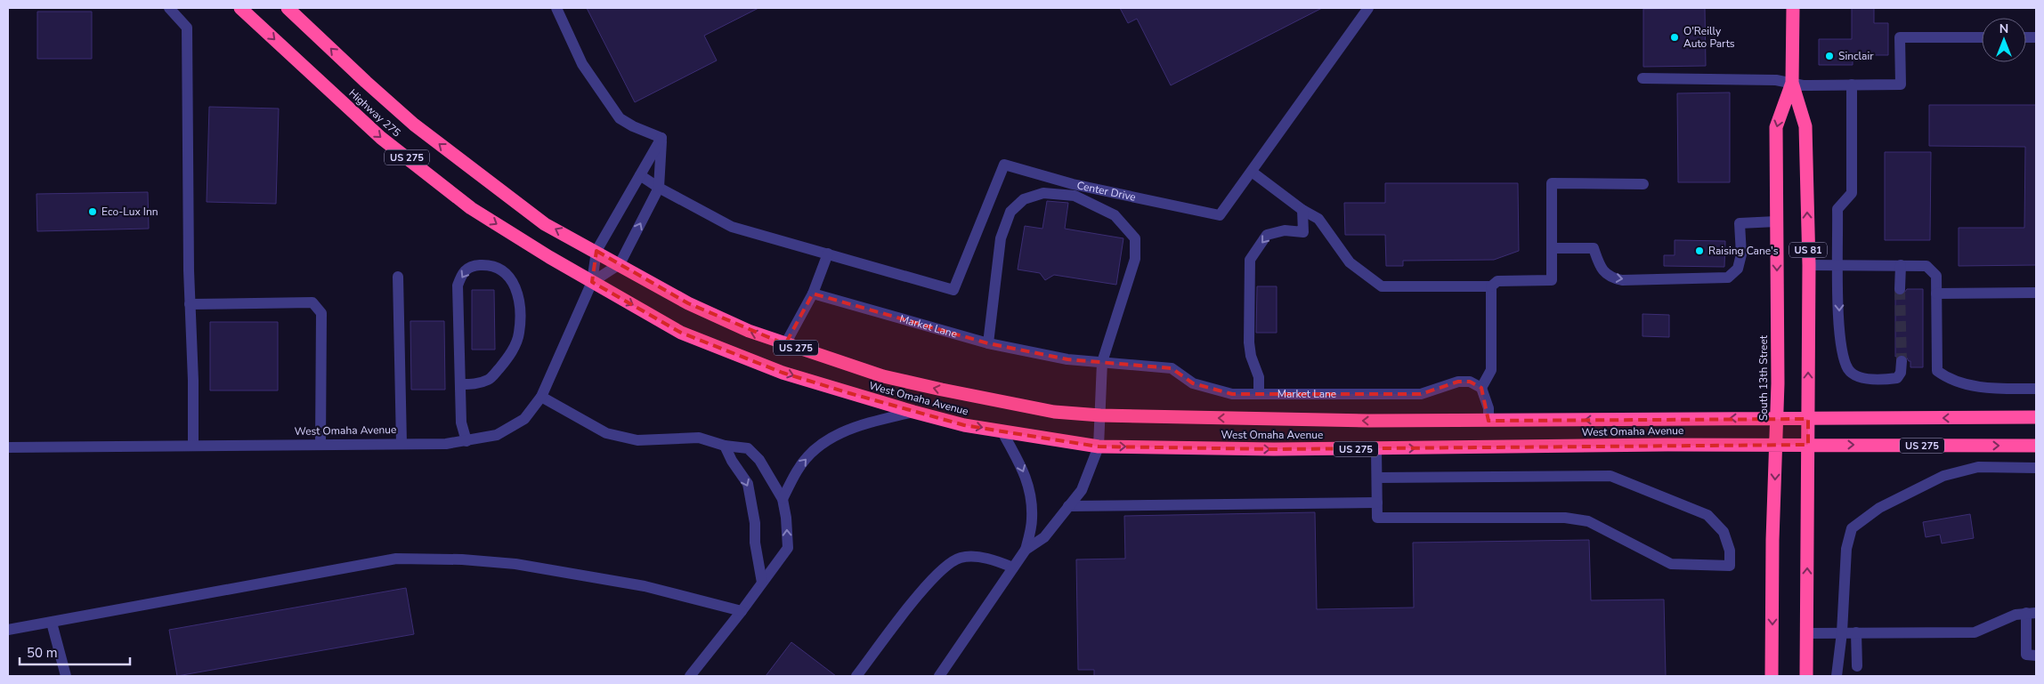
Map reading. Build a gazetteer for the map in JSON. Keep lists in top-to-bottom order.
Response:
{
  "streets": {
    "highway": [
      "Highway 275",
      "US 275",
      "US 81",
      "South 13th Street",
      "West Omaha Avenue"
    ],
    "street": ["Center Drive", "Market Lane"]
  },
  "crossings": [
    ["Highway 275", "West Omaha Avenue"],
    ["South 13th Street", "West Omaha Avenue"]
  ],
  "places": [
    "O'Reilly Auto Parts",
    "Sinclair",
    "Eco-Lux Inn",
    "Raising Cane's"
  ],
  "scale_bar": "50 m",
  "north": "top"
}
